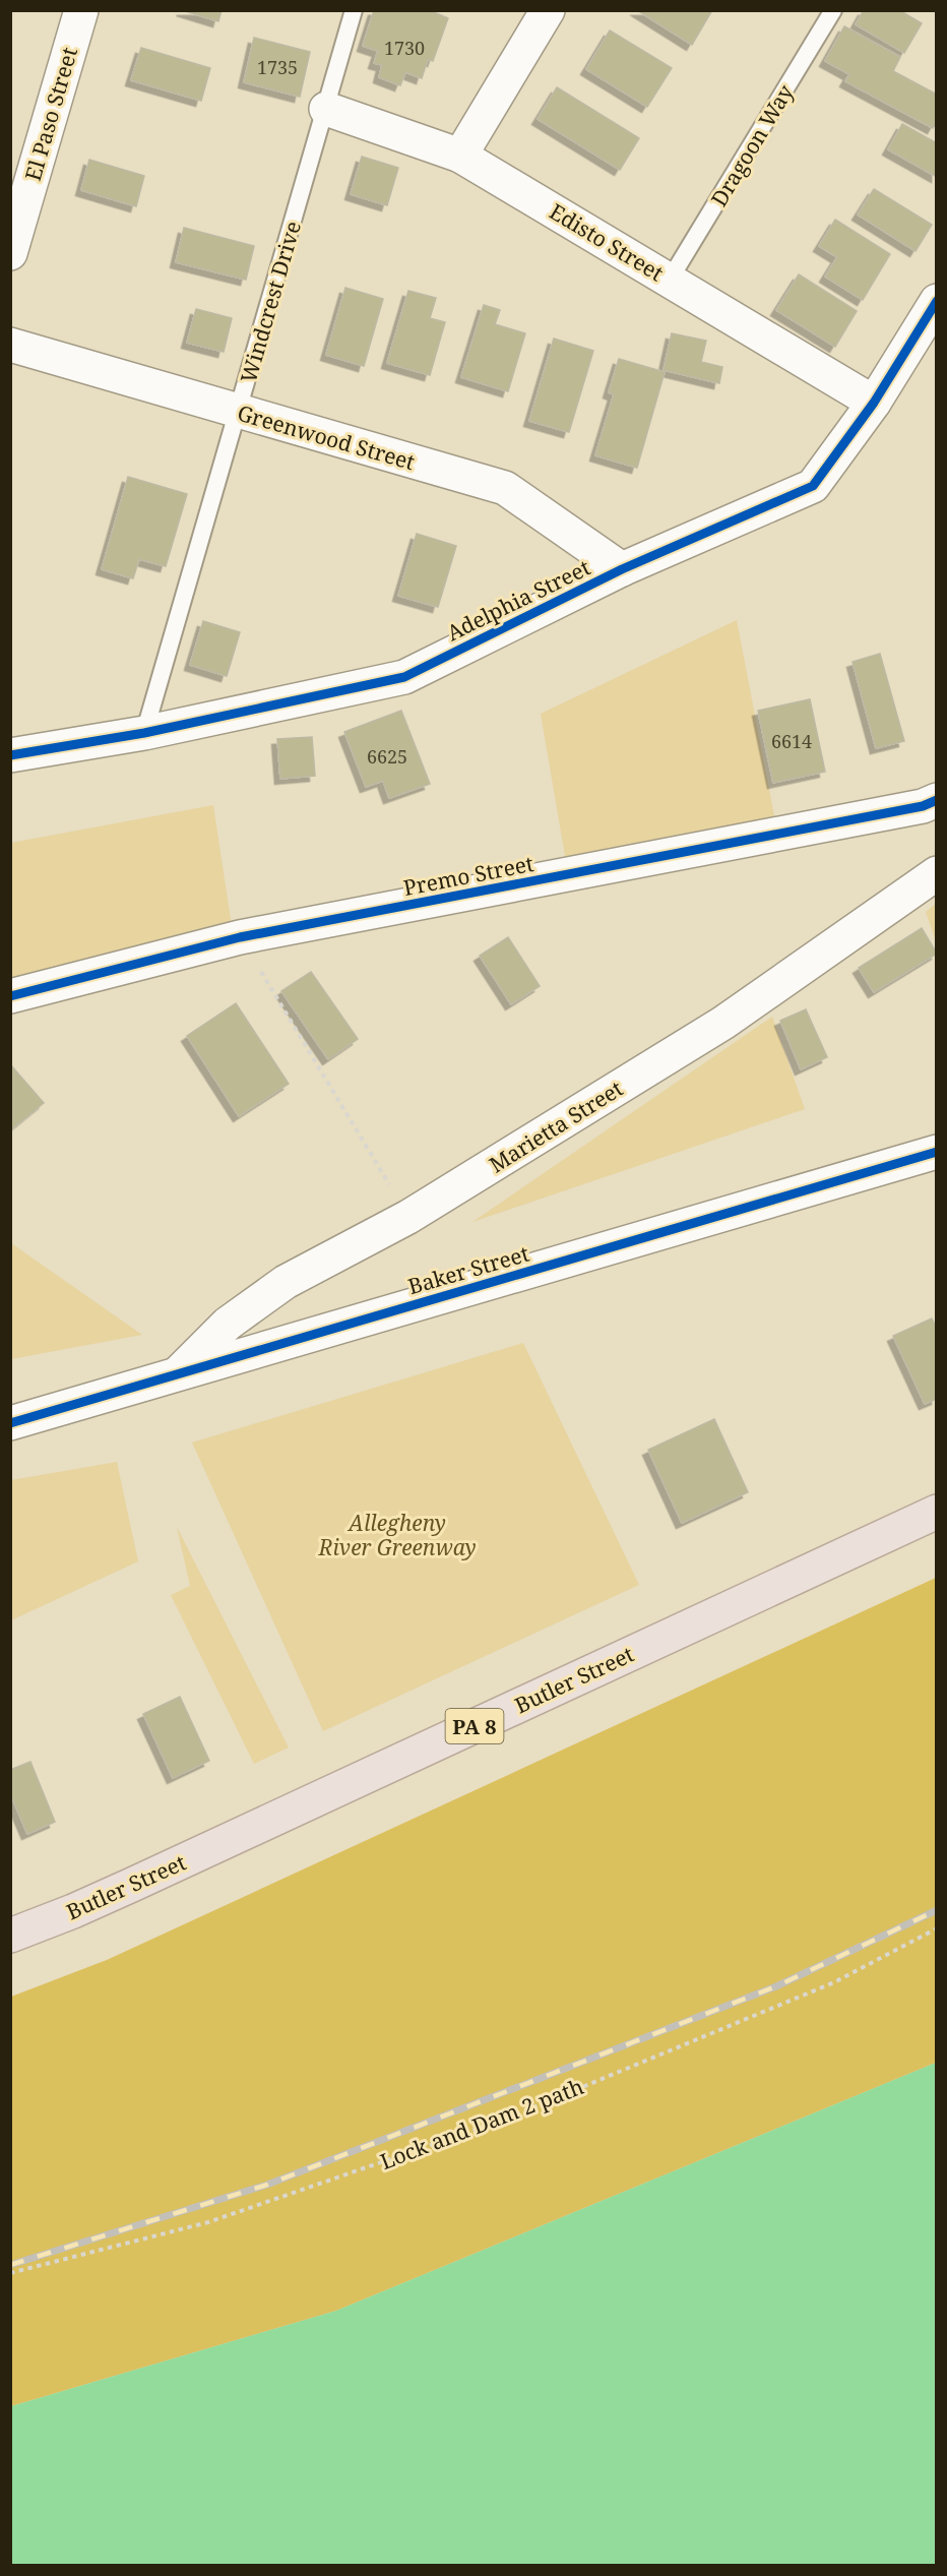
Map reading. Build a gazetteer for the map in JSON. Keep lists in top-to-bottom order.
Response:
{
  "streets": {
    "highway": ["Butler Street", "PA 8"],
    "street": [
      "El Paso Street",
      "Edisto Street",
      "Greenwood Street",
      "Adelphia Street",
      "Premo Street",
      "Marietta Street",
      "Baker Street"
    ],
    "lane": ["Dragoon Way", "Windcrest Drive"],
    "path": ["Lock and Dam 2 path"]
  },
  "crossings": [
    ["Dragoon Way", "Edisto Street"],
    ["Edisto Street", "Windcrest Drive"],
    ["Edisto Street", "Adelphia Street"],
    ["Windcrest Drive", "Greenwood Street"],
    ["Windcrest Drive", "Adelphia Street"],
    ["Greenwood Street", "Adelphia Street"],
    ["Marietta Street", "Baker Street"]
  ],
  "parks": ["Allegheny River Greenway"],
  "house_numbers": [
    "1730",
    "1735",
    "6614",
    "6625"
  ]
}
